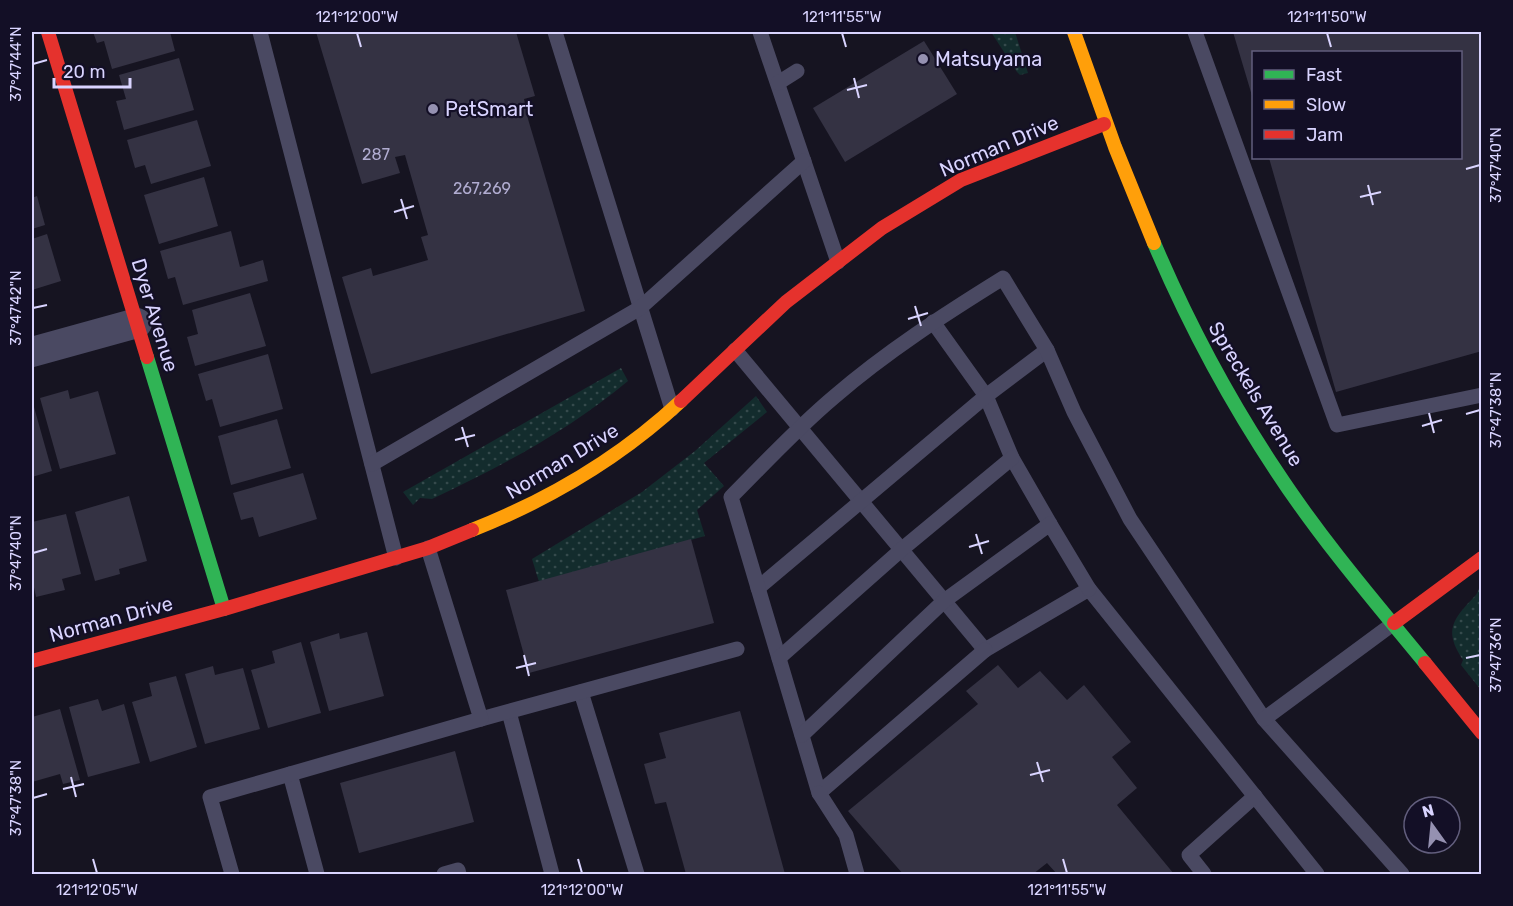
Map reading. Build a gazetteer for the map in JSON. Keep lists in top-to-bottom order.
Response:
{
  "streets": {
    "street": ["Norman Drive", "Dyer Avenue", "Spreckels Avenue"]
  },
  "crossings": [
    ["Norman Drive", "Dyer Avenue"],
    ["Norman Drive", "Spreckels Avenue"]
  ],
  "places": ["Matsuyama", "PetSmart"],
  "house_numbers": ["287", "267,269"],
  "legend": ["Fast", "Slow", "Jam"],
  "scale_bar": "20 m",
  "north": "top",
  "coordinates": [
    "121°12'00\"W",
    "121°11'55\"W",
    "121°11'50\"W",
    "37°47'44\"N",
    "37°47'40\"N",
    "37°47'42\"N",
    "37°47'38\"N",
    "37°47'36\"N",
    "121°12'05\"W"
  ]
}
